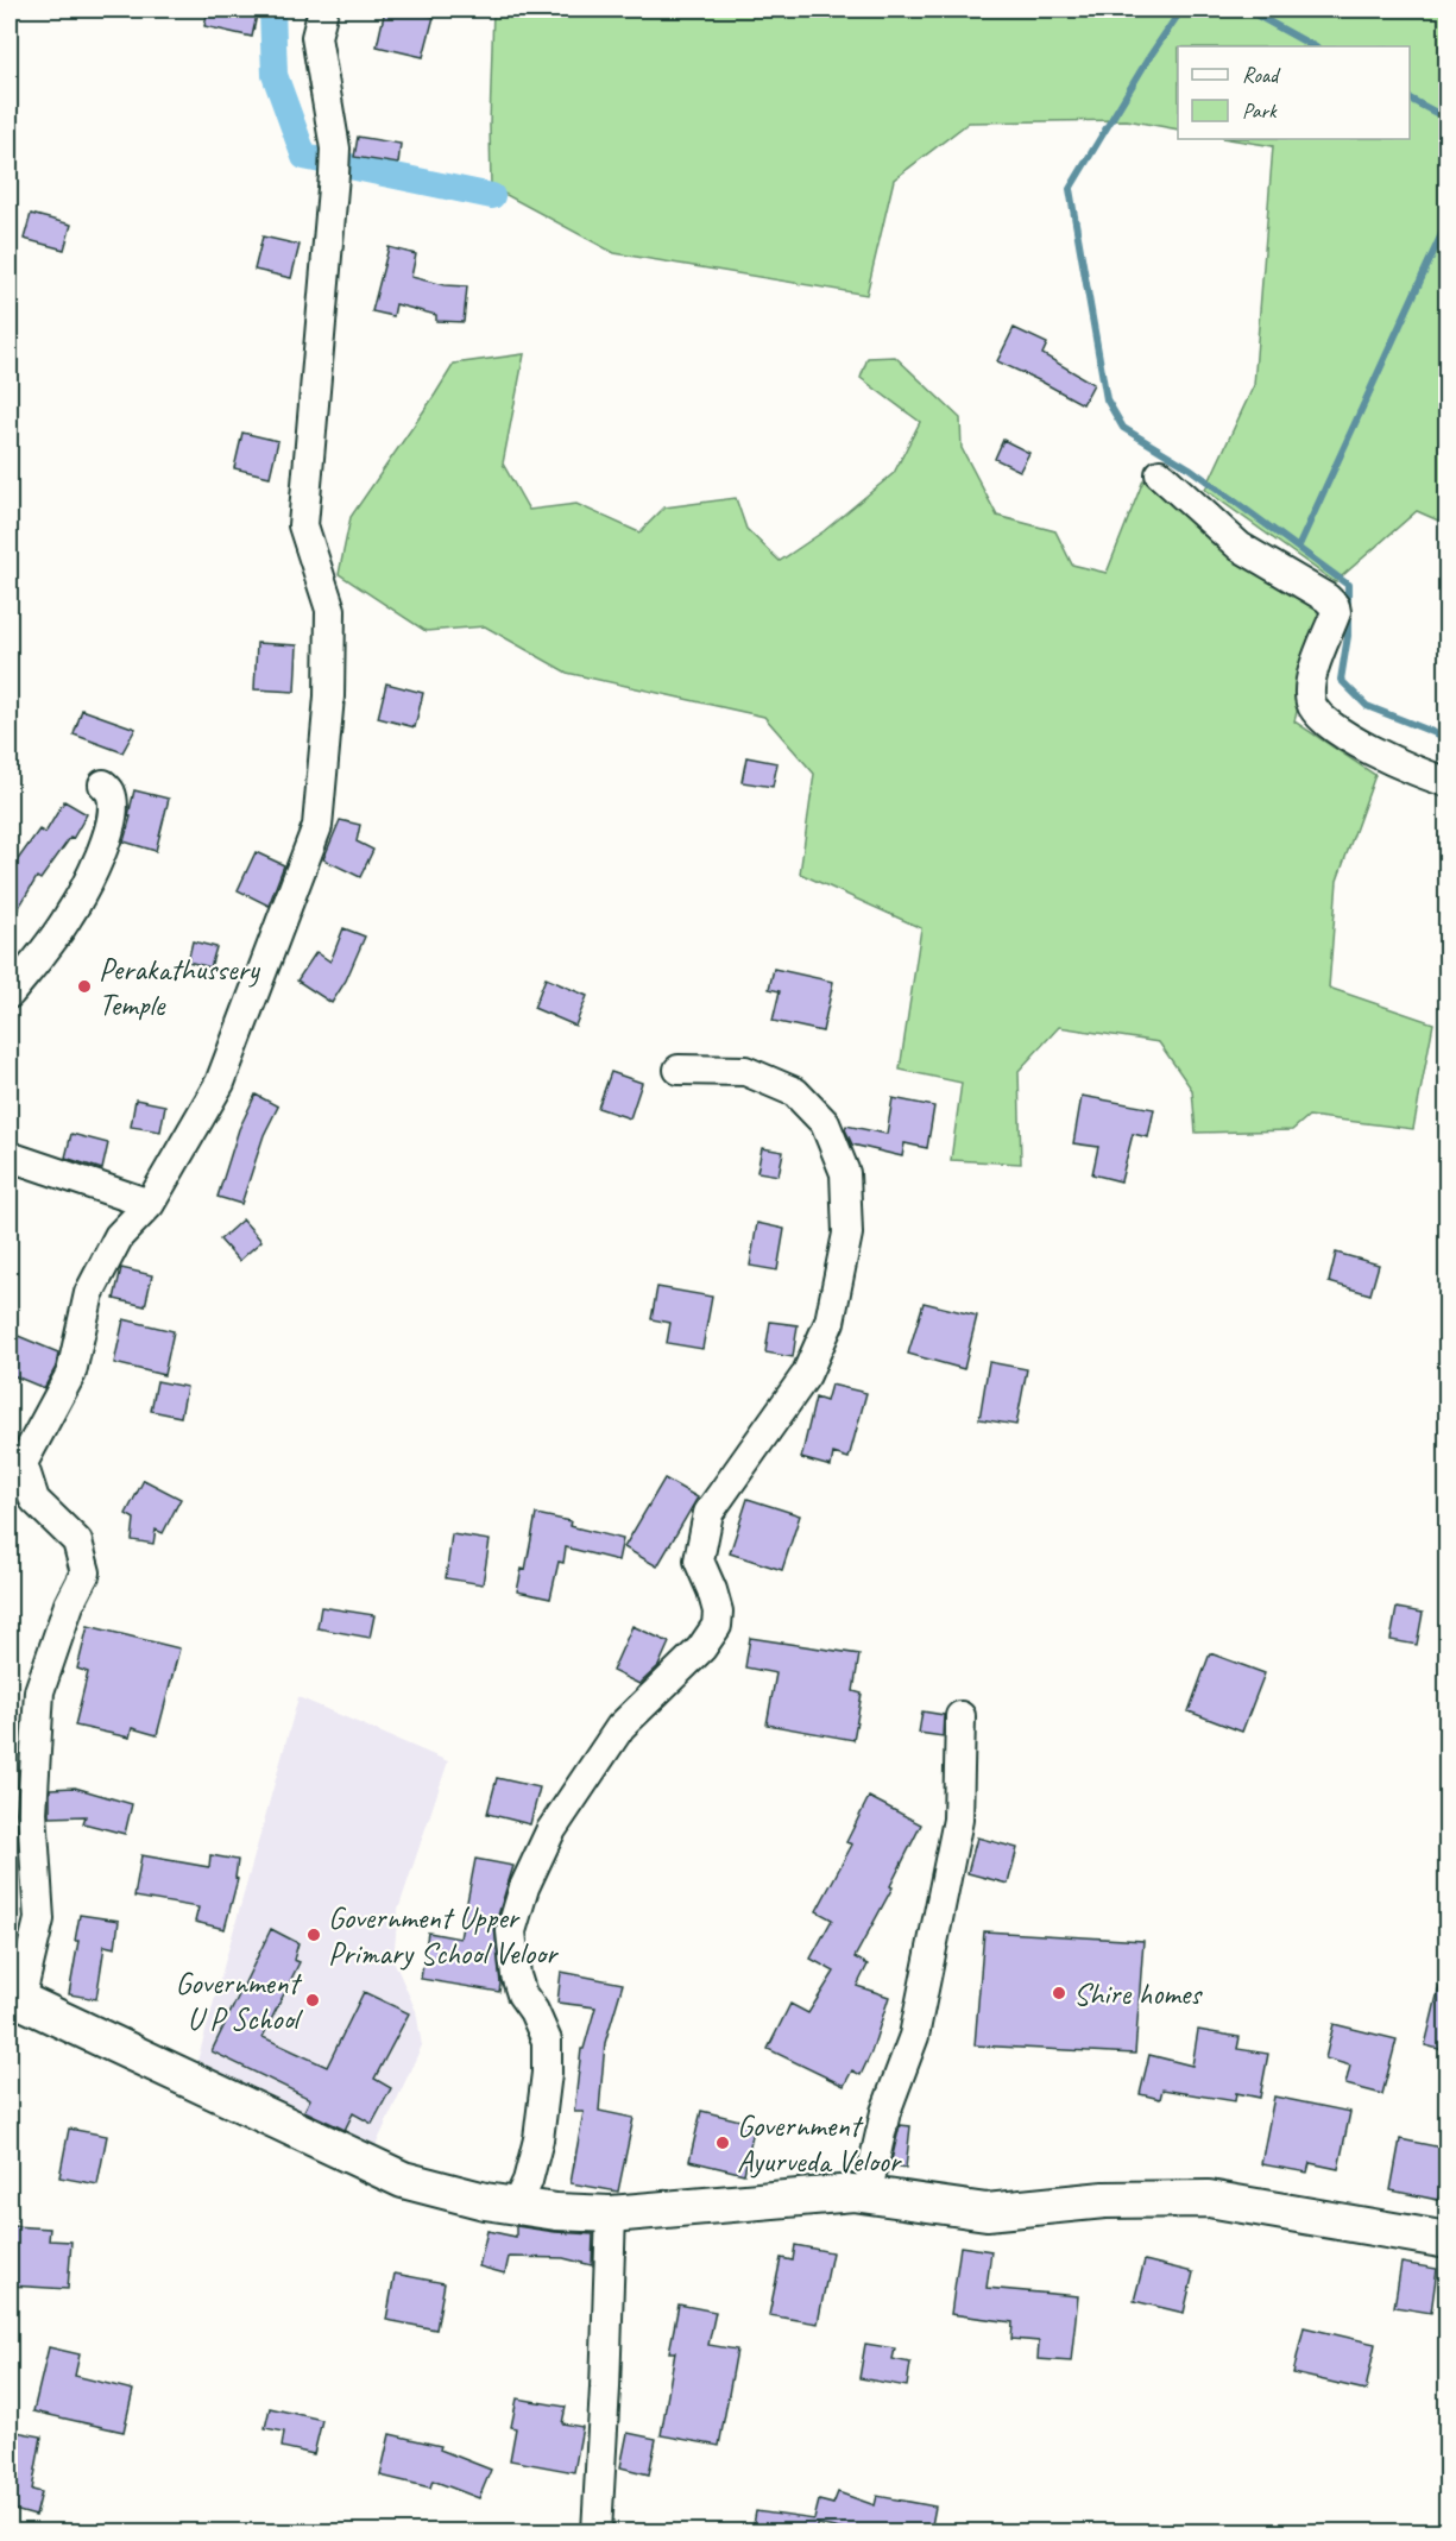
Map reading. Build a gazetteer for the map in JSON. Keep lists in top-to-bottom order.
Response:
{
  "places": [
    "Perakathussery Temple",
    "Government Upper Primary School Veloor",
    "Shire homes",
    "Government U P School",
    "Government Ayurveda Veloor"
  ],
  "legend": ["Road", "Park"]
}
